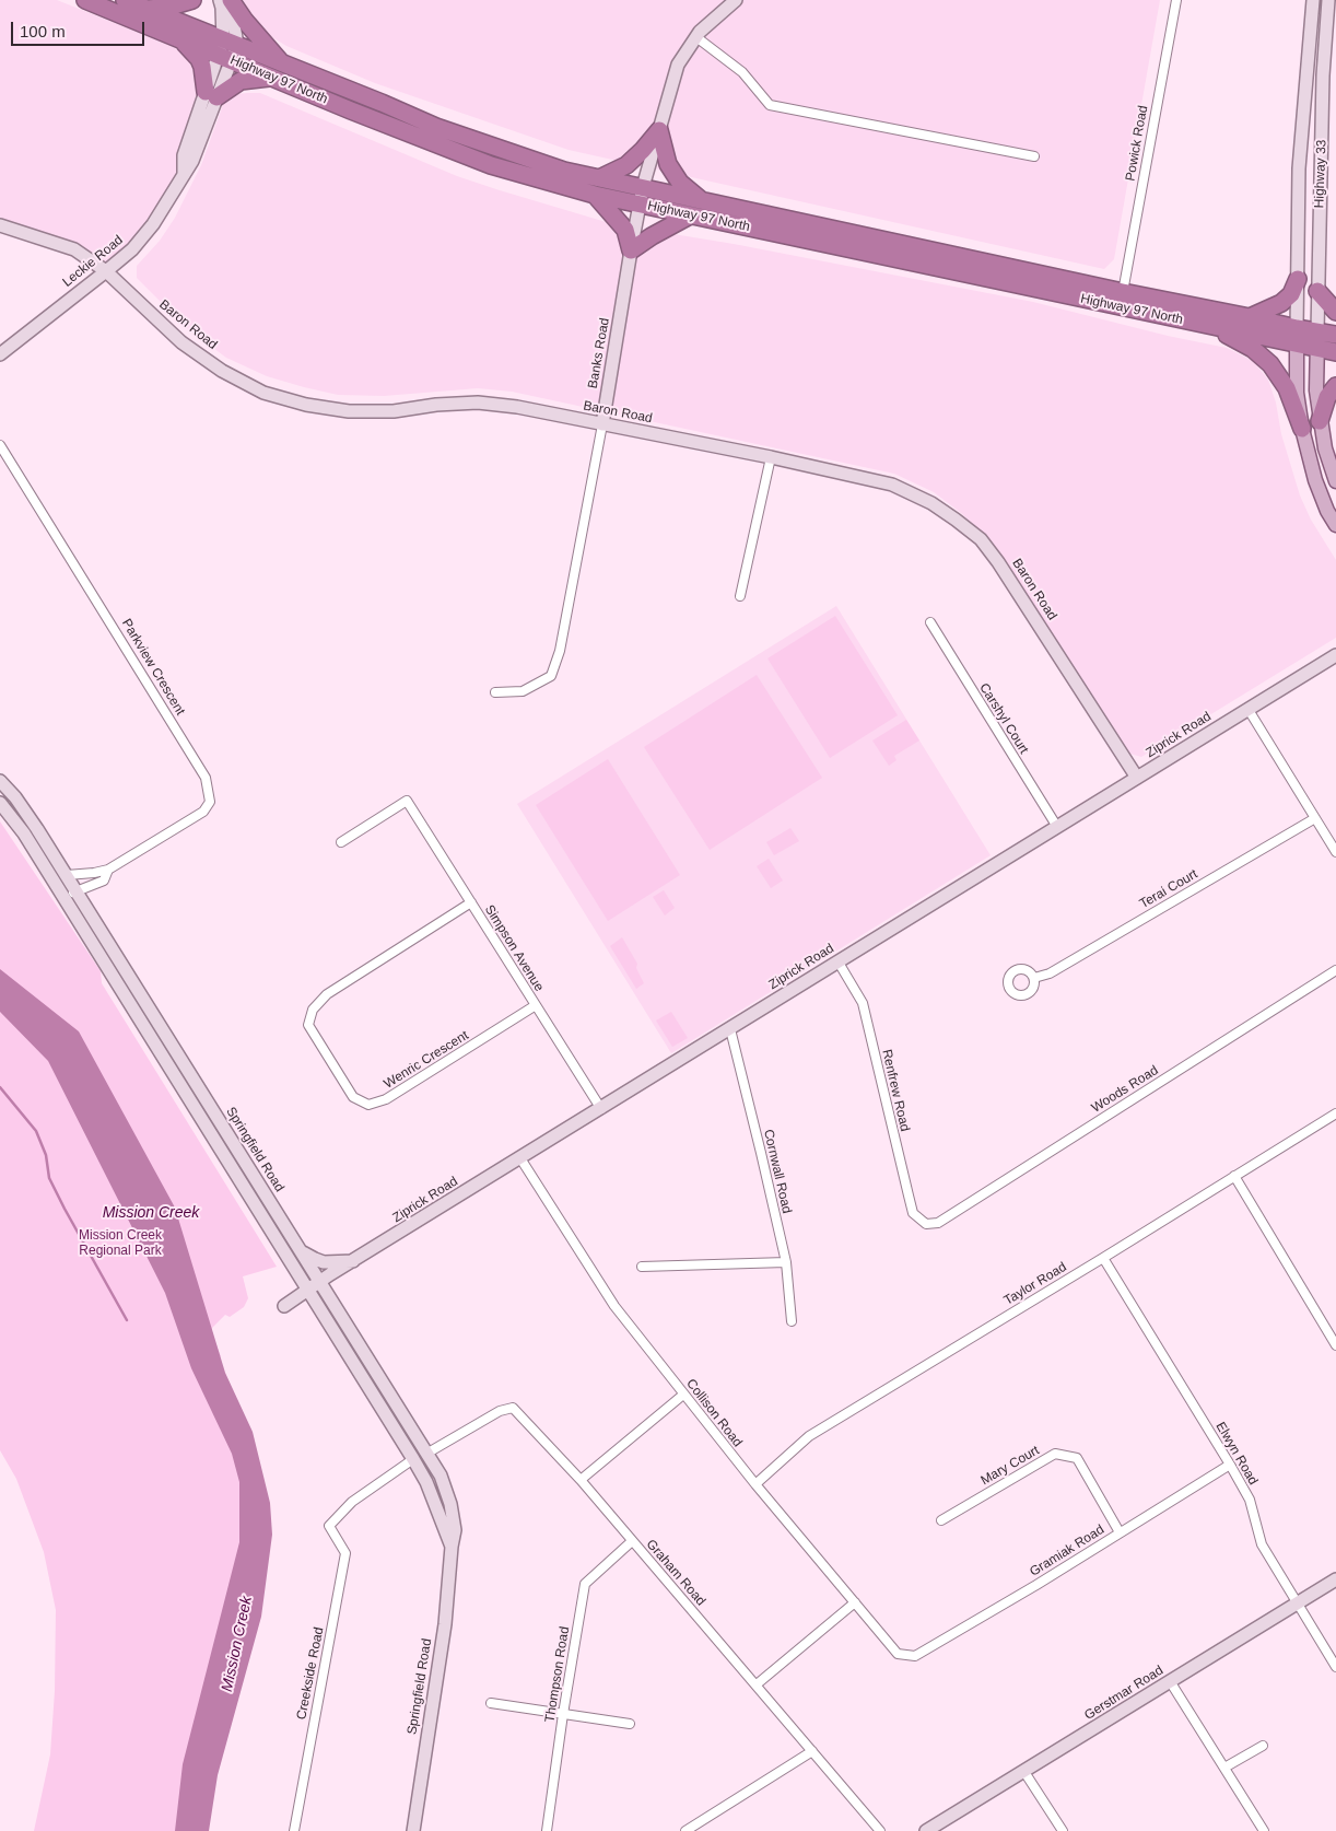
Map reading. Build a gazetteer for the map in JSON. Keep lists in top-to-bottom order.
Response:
{
  "streets": {
    "highway": ["Highway 97 North"],
    "street": [
      "Powick Road",
      "Highway 33",
      "Leckie Road",
      "Baron Road",
      "Banks Road",
      "Parkview Crescent",
      "Carshyl Court",
      "Ziprick Road",
      "Terai Court",
      "Simpson Avenue",
      "Wenric Crescent",
      "Woods Road",
      "Renfrew Road",
      "Springfield Road",
      "Cornwall Road",
      "Taylor Road",
      "Collison Road",
      "Elwyn Road",
      "Mary Court",
      "Gramiak Road",
      "Graham Road",
      "Creekside Road",
      "Thompson Road",
      "Gerstmar Road"
    ]
  },
  "crossings": [
    ["Highway 97 North", "Powick Road"],
    ["Highway 97 North", "Highway 33"],
    ["Highway 97 North", "Leckie Road"],
    ["Highway 97 North", "Banks Road"],
    ["Leckie Road", "Baron Road"],
    ["Baron Road", "Banks Road"],
    ["Baron Road", "Ziprick Road"],
    ["Parkview Crescent", "Springfield Road"],
    ["Carshyl Court", "Ziprick Road"],
    ["Ziprick Road", "Simpson Avenue"],
    ["Ziprick Road", "Renfrew Road"],
    ["Ziprick Road", "Springfield Road"],
    ["Ziprick Road", "Cornwall Road"],
    ["Ziprick Road", "Collison Road"],
    ["Simpson Avenue", "Wenric Crescent"],
    ["Woods Road", "Renfrew Road"],
    ["Springfield Road", "Graham Road"],
    ["Springfield Road", "Creekside Road"],
    ["Taylor Road", "Collison Road"],
    ["Taylor Road", "Elwyn Road"],
    ["Collison Road", "Gramiak Road"],
    ["Elwyn Road", "Gramiak Road"],
    ["Elwyn Road", "Gerstmar Road"],
    ["Mary Court", "Gramiak Road"],
    ["Graham Road", "Thompson Road"]
  ],
  "water": ["Mission Creek"],
  "parks": ["Mission Creek Regional Park"],
  "scale_bar": "100 m"
}
